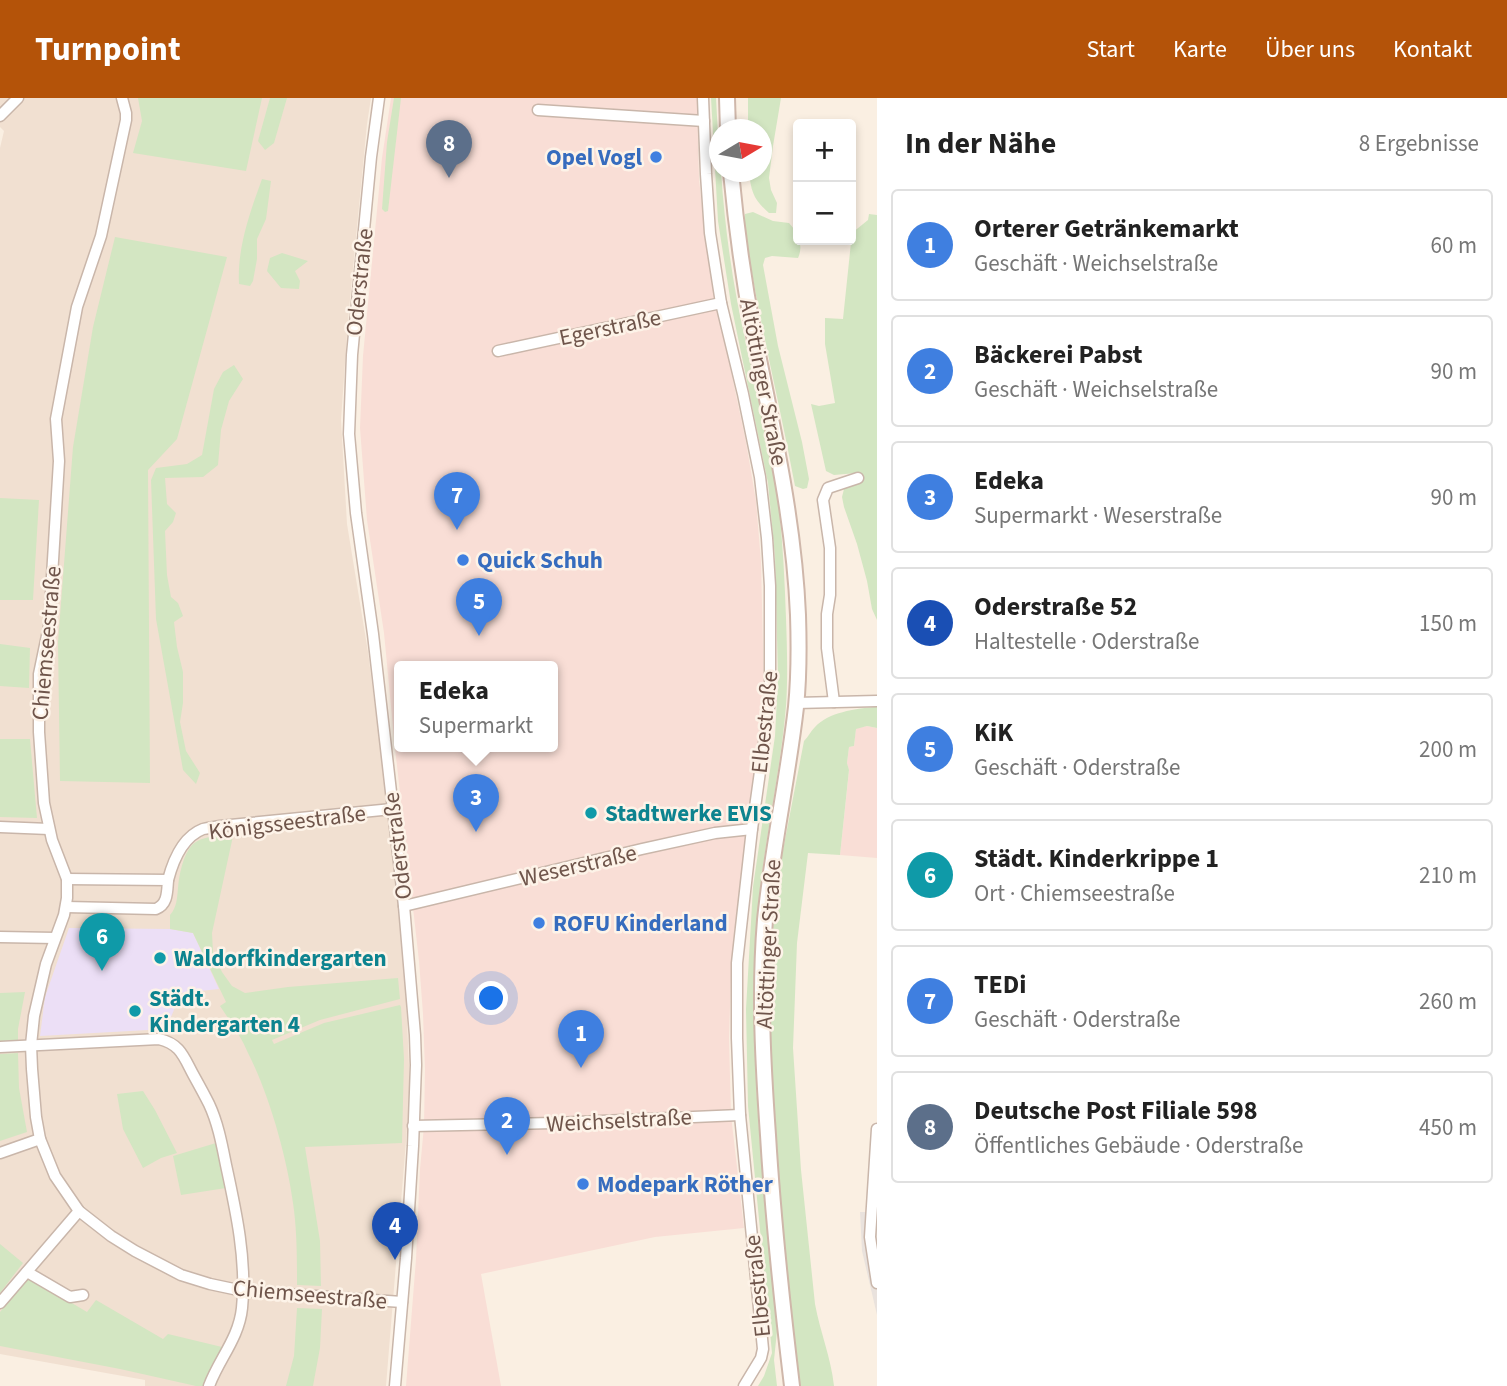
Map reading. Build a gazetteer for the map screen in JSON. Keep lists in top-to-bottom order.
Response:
{
  "streets": {
    "main road": ["Altöttinger Straße"],
    "street": [
      "Oderstraße",
      "Egerstraße",
      "Chiemseestraße",
      "Elbestraße",
      "Königsseestraße",
      "Weserstraße",
      "Weichselstraße"
    ]
  },
  "crossings": [
    ["Oderstraße", "Chiemseestraße"],
    ["Oderstraße", "Königsseestraße"],
    ["Oderstraße", "Weserstraße"],
    ["Oderstraße", "Weichselstraße"],
    ["Egerstraße", "Elbestraße"],
    ["Chiemseestraße", "Königsseestraße"],
    ["Elbestraße", "Weserstraße"],
    ["Elbestraße", "Weichselstraße"]
  ],
  "places": [
    "Opel Vogl",
    "Quick Schuh",
    "Stadtwerke EVIS",
    "ROFU Kinderland",
    "Waldorfkindergarten",
    "Städt. Kindergarten 4",
    "Modepark Röther"
  ],
  "north": "right",
  "page": {
    "header": "Turnpoint",
    "nav": [
      "Start",
      "Karte",
      "Über uns",
      "Kontakt"
    ],
    "heading": ["In der Nähe", "8 Ergebnisse"],
    "map_buttons": ["+", "−"],
    "pins": [
      "8",
      "7",
      "5",
      "3",
      "6",
      "1",
      "2",
      "4"
    ],
    "list": [
      {
        "mark": "1",
        "name": "Orterer Getränkemarkt",
        "note": "Geschäft · Weichselstraße",
        "value": "60 m"
      },
      {
        "mark": "2",
        "name": "Bäckerei Pabst",
        "note": "Geschäft · Weichselstraße",
        "value": "90 m"
      },
      {
        "mark": "3",
        "name": "Edeka",
        "note": "Supermarkt · Weserstraße",
        "value": "90 m"
      },
      {
        "mark": "4",
        "name": "Oderstraße 52",
        "note": "Haltestelle · Oderstraße",
        "value": "150 m"
      },
      {
        "mark": "5",
        "name": "KiK",
        "note": "Geschäft · Oderstraße",
        "value": "200 m"
      },
      {
        "mark": "6",
        "name": "Städt. Kinderkrippe 1",
        "note": "Ort · Chiemseestraße",
        "value": "210 m"
      },
      {
        "mark": "7",
        "name": "TEDi",
        "note": "Geschäft · Oderstraße",
        "value": "260 m"
      },
      {
        "mark": "8",
        "name": "Deutsche Post Filiale 598",
        "note": "Öffentliches Gebäude · Oderstraße",
        "value": "450 m"
      }
    ],
    "popup": ["Edeka", "Supermarkt"]
  }
}
